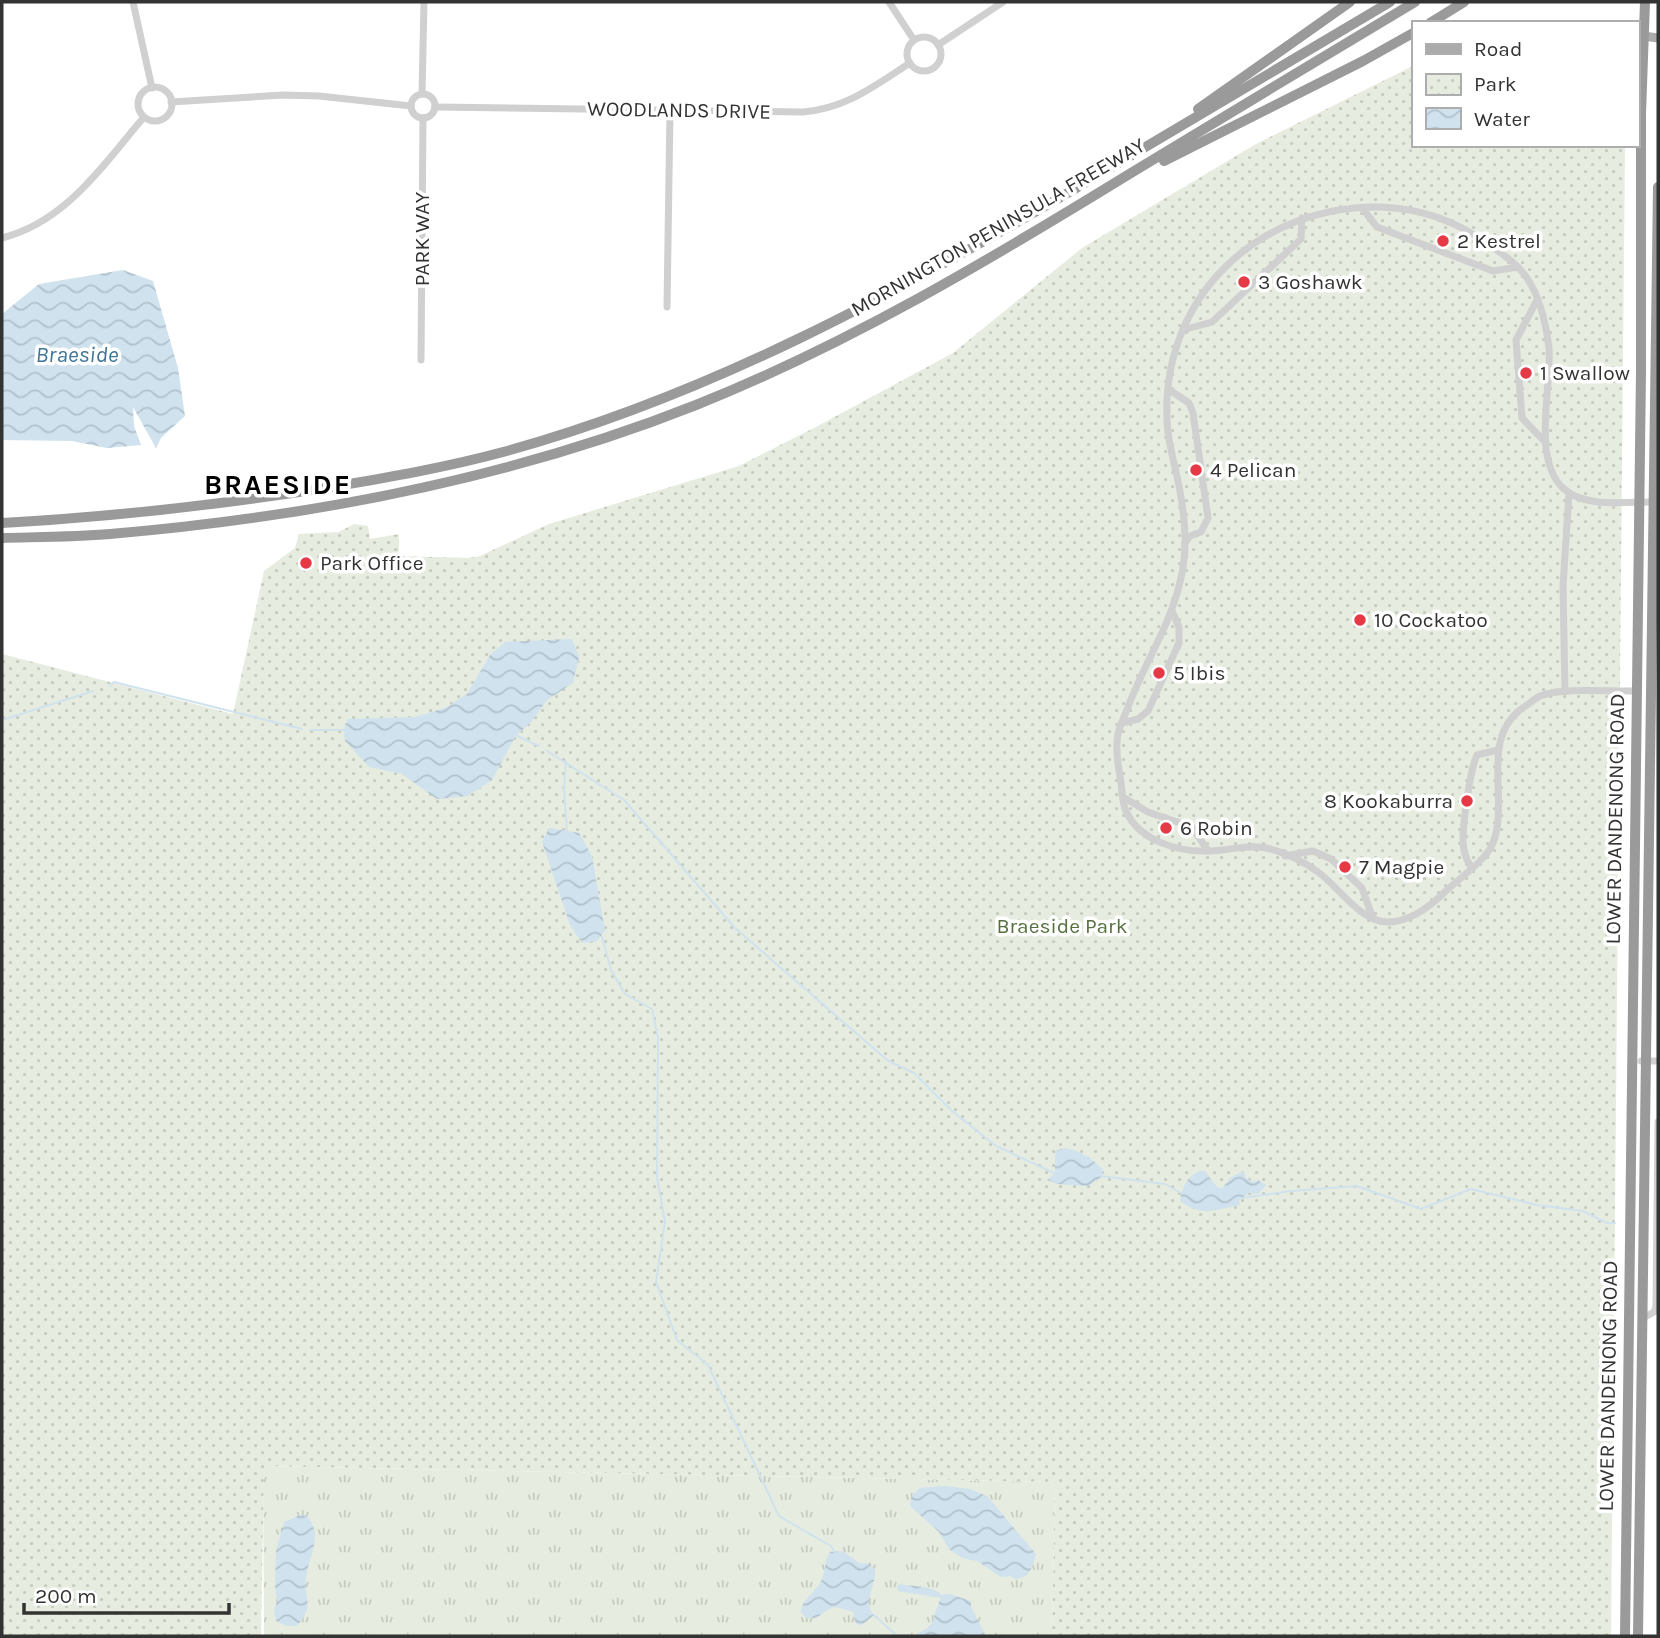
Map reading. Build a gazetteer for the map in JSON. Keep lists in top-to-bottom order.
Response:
{
  "streets": {
    "highway": ["MORNINGTON PENINSULA FREEWAY", "LOWER DANDENONG ROAD"],
    "street": ["WOODLANDS DRIVE", "PARK WAY"]
  },
  "crossings": [
    ["WOODLANDS DRIVE", "PARK WAY"]
  ],
  "districts": ["BRAESIDE"],
  "water": ["Braeside"],
  "parks": ["Braeside Park"],
  "places": [
    "2 Kestrel",
    "3 Goshawk",
    "1 Swallow",
    "4 Pelican",
    "Park Office",
    "10 Cockatoo",
    "5 Ibis",
    "8 Kookaburra",
    "6 Robin",
    "7 Magpie"
  ],
  "legend": ["Road", "Park", "Water"],
  "scale_bar": "200 m"
}
